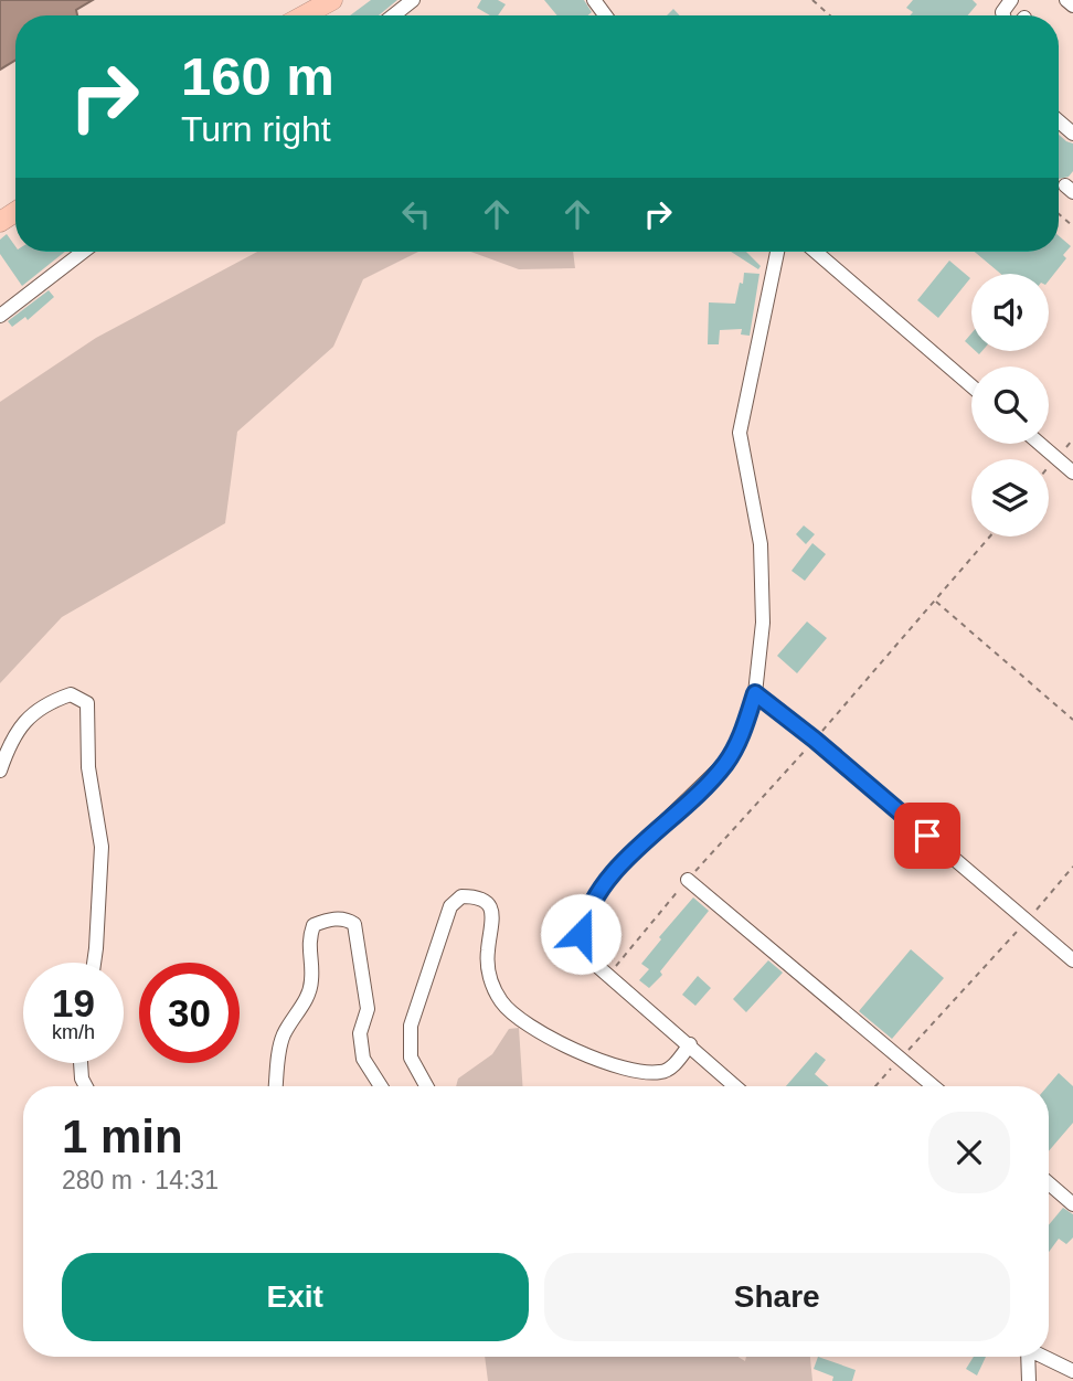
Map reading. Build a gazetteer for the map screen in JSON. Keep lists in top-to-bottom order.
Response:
{
  "page": {
    "turn": ["160 m", "Turn right"],
    "speed": "19 km/h",
    "limit": "30",
    "heading": ["1 min", "280 m · 14:31"],
    "buttons": ["Exit", "Share"]
  }
}
